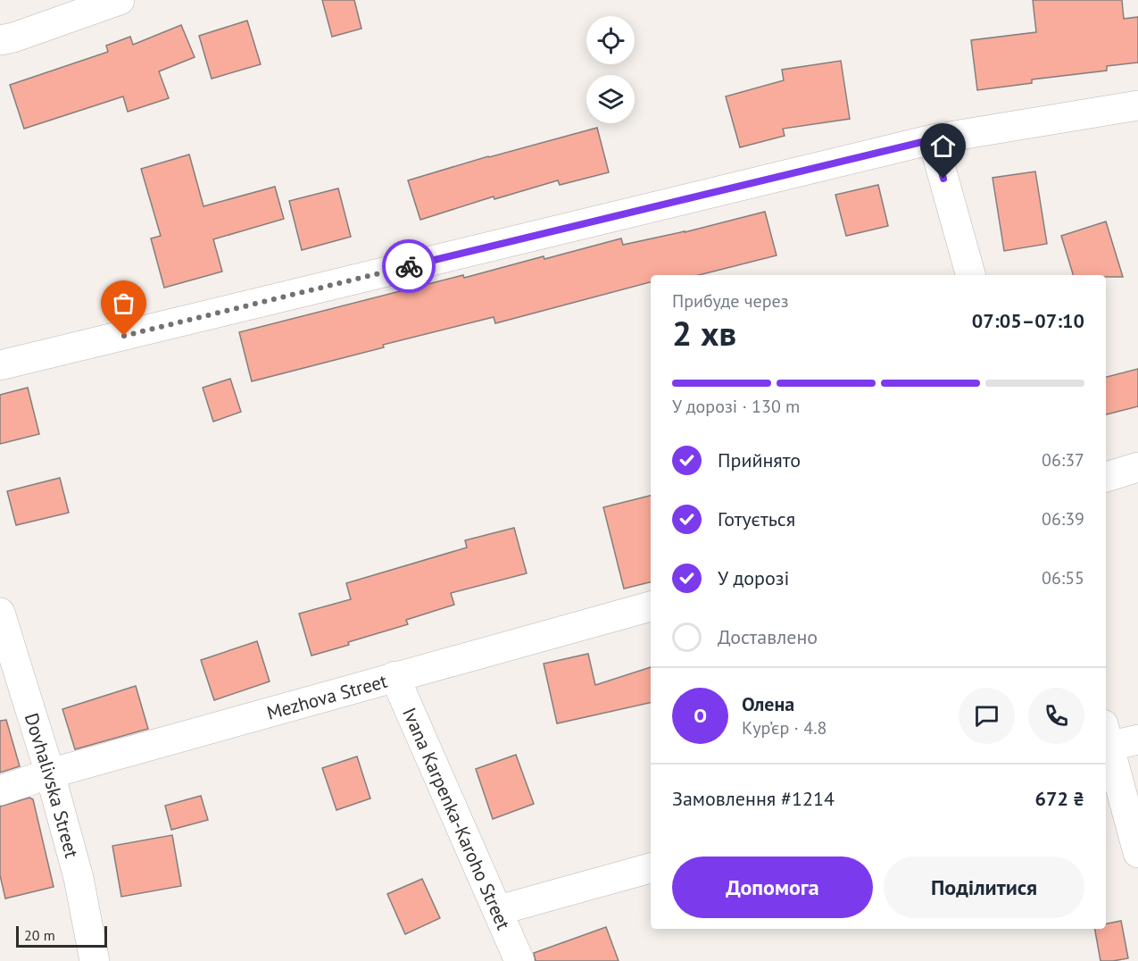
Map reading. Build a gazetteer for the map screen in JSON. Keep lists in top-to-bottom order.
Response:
{
  "streets": {
    "street": ["Mezhova Street", "Dovhalivska Street", "Ivana Karpenka-Karoho Street"]
  },
  "crossings": [
    ["Mezhova Street", "Dovhalivska Street"],
    ["Mezhova Street", "Ivana Karpenka-Karoho Street"]
  ],
  "scale_bar": "20 m",
  "page": {
    "heading": ["2 хв", "Прибуде через", "07:05–07:10"],
    "panel": [
      "Олена",
      "Кур’єр · 4.8",
      "Замовлення #1214",
      "672 ₴"
    ],
    "bar": "У дорозі · 130 m",
    "list": [
      ["Прийнято", "06:37"],
      ["Готується", "06:39"],
      ["У дорозі", "06:55"],
      "Доставлено"
    ],
    "round": "О",
    "buttons": ["Допомога", "Поділитися"],
    "scale": "20 m"
  }
}
